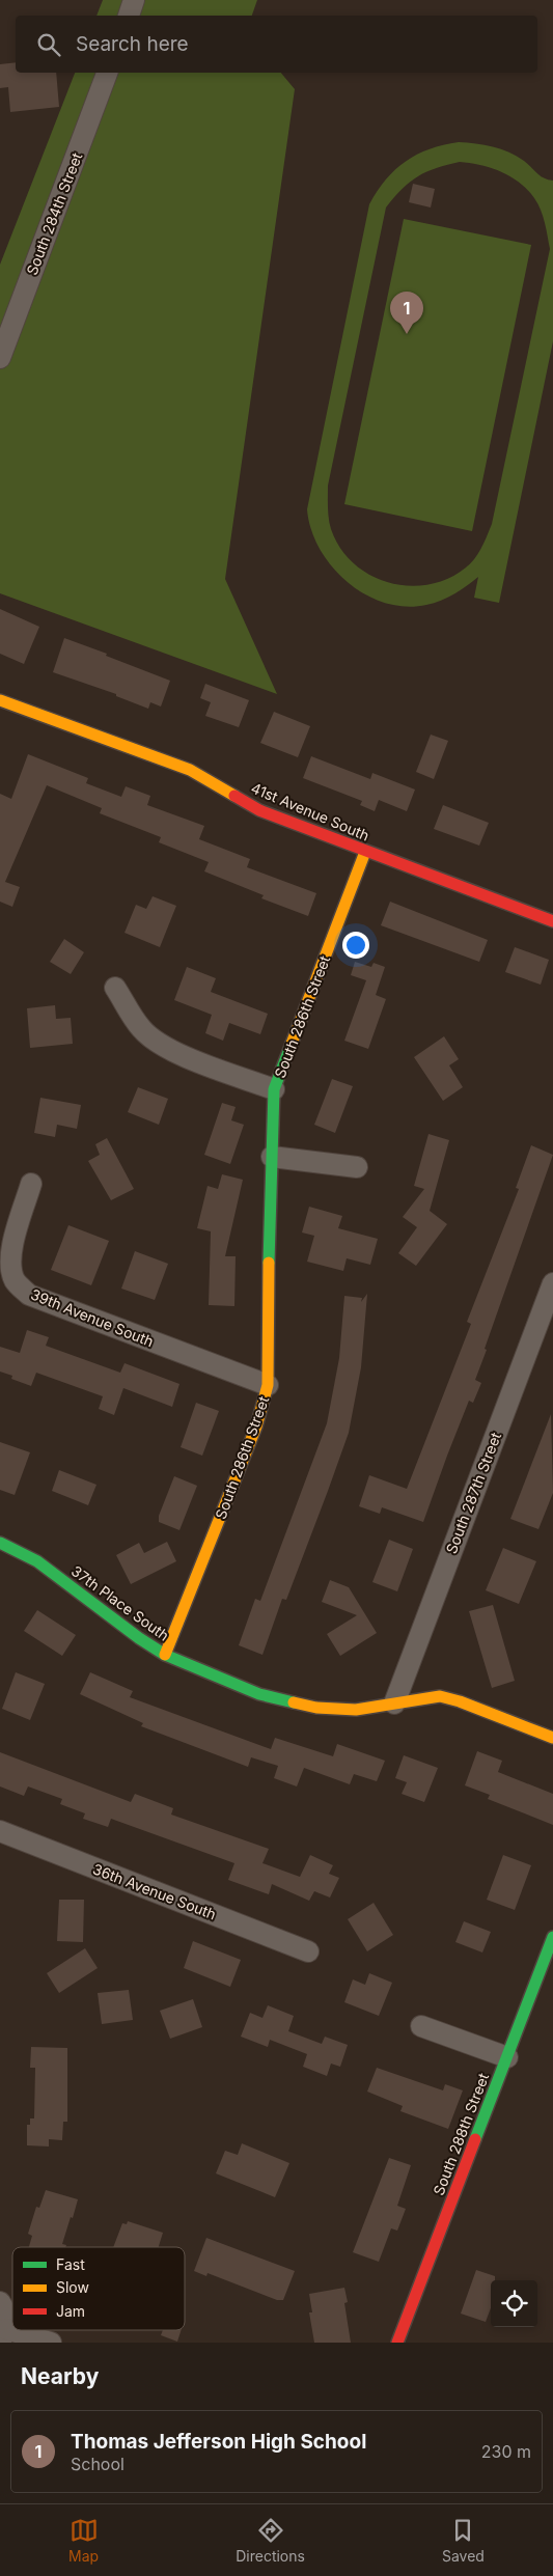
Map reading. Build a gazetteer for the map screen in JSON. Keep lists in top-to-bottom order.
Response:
{
  "streets": {
    "street": [
      "South 284th Street",
      "41st Avenue South",
      "South 286th Street",
      "39th Avenue South",
      "South 287th Street",
      "37th Place South",
      "36th Avenue South",
      "South 288th Street"
    ]
  },
  "crossings": [
    ["41st Avenue South", "South 286th Street"],
    ["South 286th Street", "39th Avenue South"],
    ["South 286th Street", "37th Place South"],
    ["South 287th Street", "37th Place South"]
  ],
  "legend": ["Fast", "Slow", "Jam"],
  "page": {
    "search": "Search here",
    "pins": "1",
    "heading": "Nearby",
    "list": [
      {
        "mark": "1",
        "name": "Thomas Jefferson High School",
        "note": "School",
        "value": "230 m"
      }
    ],
    "nav": ["Map", "Directions", "Saved"]
  }
}
